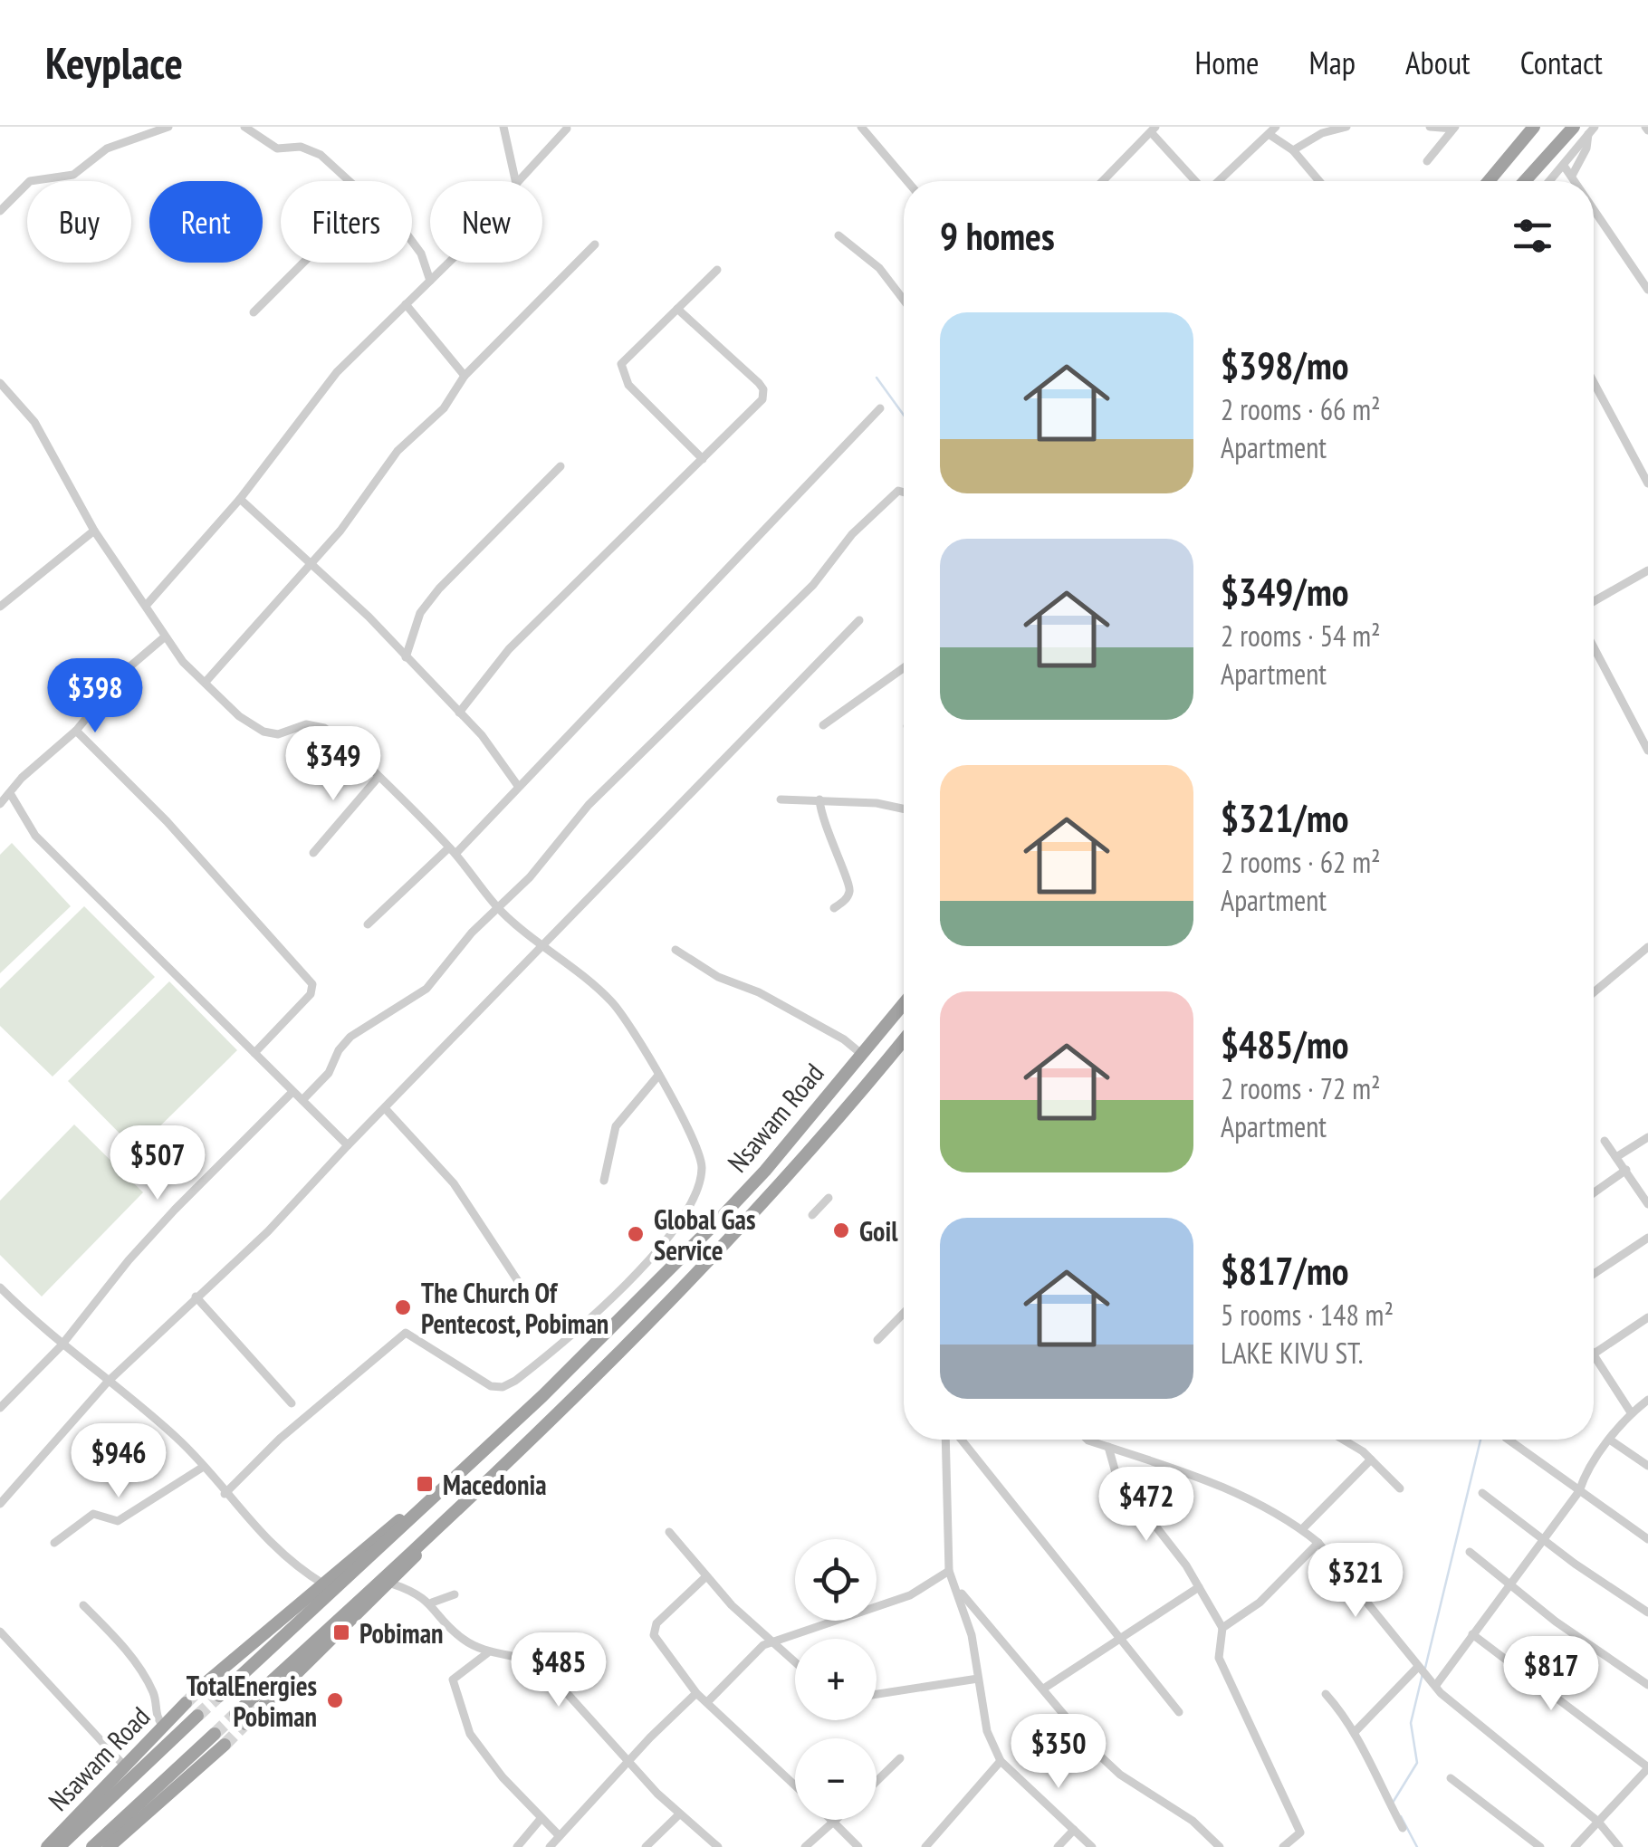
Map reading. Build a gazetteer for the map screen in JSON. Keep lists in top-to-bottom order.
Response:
{
  "streets": {
    "highway": ["Nsawam Road"]
  },
  "places": {
    "other": [
      "Goil",
      "Global Gas Service",
      "The Church Of Pentecost, Pobiman",
      "TotalEnergies Pobiman"
    ],
    "transit": ["Macedonia", "Pobiman"]
  },
  "page": {
    "header": "Keyplace",
    "nav": [
      "Home",
      "Map",
      "About",
      "Contact"
    ],
    "chip": [
      "Buy",
      "Rent",
      "Filters",
      "New"
    ],
    "heading": "9 homes",
    "list": [
      {
        "name": "$398/mo",
        "note": "2 rooms · 66 m² · Apartment"
      },
      {
        "name": "$349/mo",
        "note": "2 rooms · 54 m² · Apartment"
      },
      {
        "name": "$321/mo",
        "note": "2 rooms · 62 m² · Apartment"
      },
      {
        "name": "$485/mo",
        "note": "2 rooms · 72 m² · Apartment"
      },
      {
        "name": "$817/mo",
        "note": "5 rooms · 148 m² · LAKE KIVU ST."
      }
    ],
    "price": [
      "$398",
      "$349",
      "$507",
      "$946",
      "$472",
      "$321",
      "$485",
      "$817",
      "$350"
    ],
    "map_buttons": ["+", "−"]
  }
}
